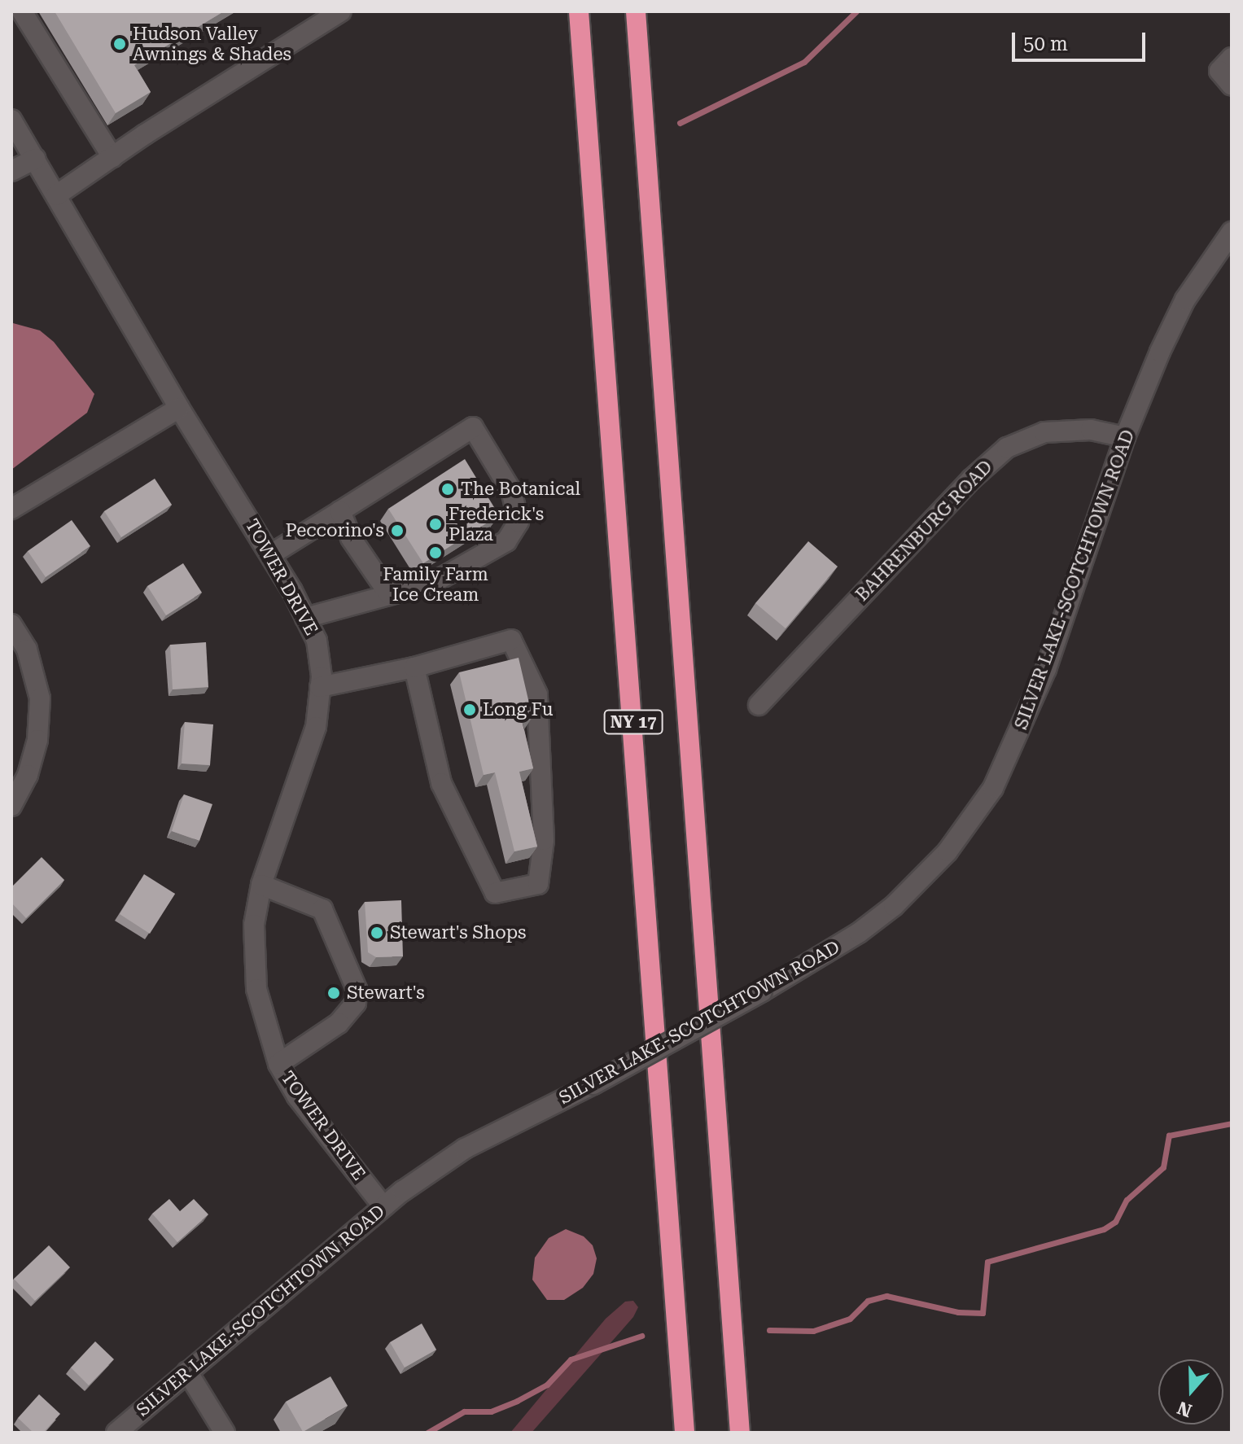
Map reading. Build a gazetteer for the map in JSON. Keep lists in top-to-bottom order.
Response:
{
  "streets": {
    "highway": ["NY 17"],
    "street": ["BAHRENBURG ROAD", "TOWER DRIVE", "SILVER LAKE-SCOTCHTOWN ROAD"]
  },
  "crossings": [
    ["BAHRENBURG ROAD", "SILVER LAKE-SCOTCHTOWN ROAD"],
    ["TOWER DRIVE", "SILVER LAKE-SCOTCHTOWN ROAD"]
  ],
  "places": [
    "Hudson Valley Awnings & Shades",
    "The Botanical",
    "Frederick's Plaza",
    "Peccorino's",
    "Family Farm Ice Cream",
    "Long Fu",
    "Stewart's Shops",
    "Stewart's"
  ],
  "scale_bar": "50 m",
  "north": "bottom"
}
